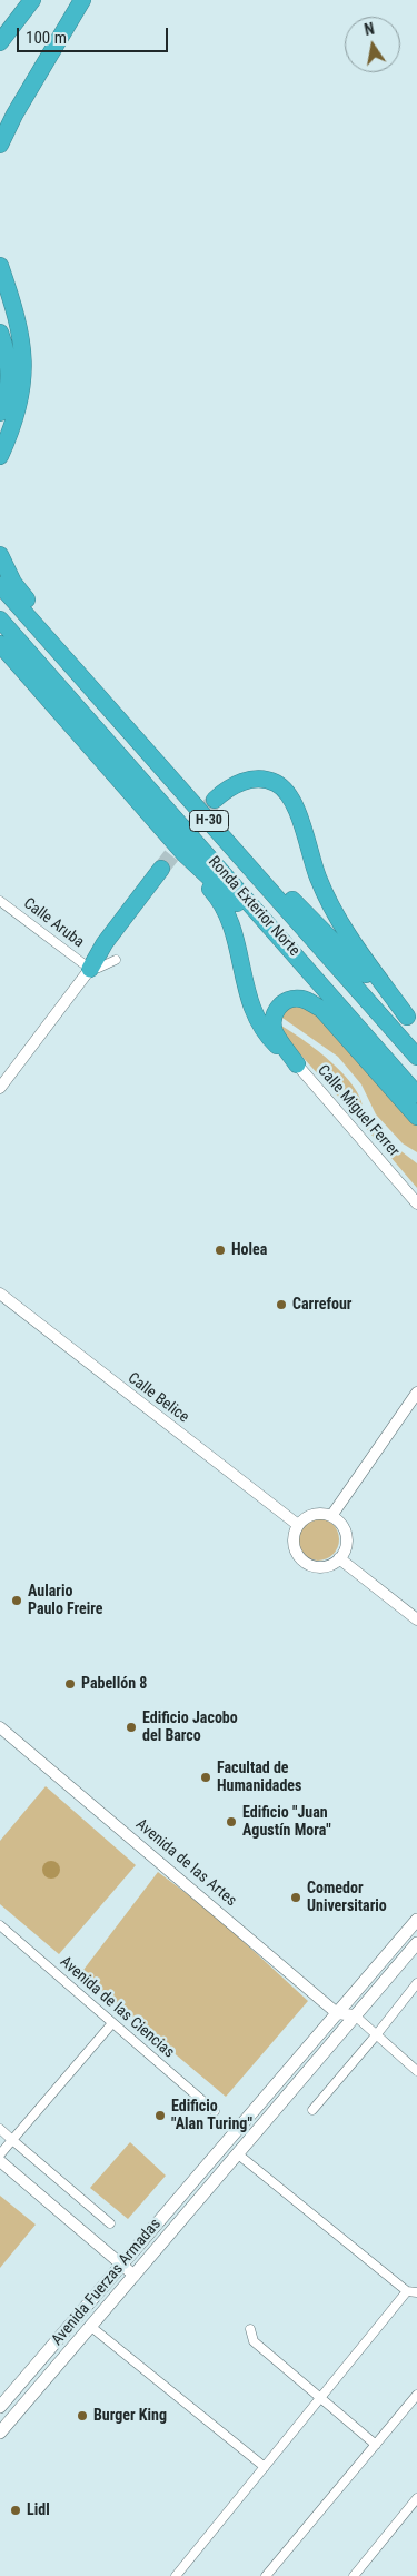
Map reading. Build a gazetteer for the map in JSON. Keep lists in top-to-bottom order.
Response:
{
  "streets": {
    "highway": ["H-30", "Ronda Exterior Norte"],
    "main road": ["Avenida Fuerzas Armadas"],
    "street": [
      "Calle Aruba",
      "Calle Miguel Ferrer",
      "Calle Belice",
      "Avenida de las Artes",
      "Avenida de las Ciencias"
    ]
  },
  "crossings": [
    ["Avenida de las Artes", "Avenida Fuerzas Armadas"]
  ],
  "places": [
    "Holea",
    "Carrefour",
    "Aulario Paulo Freire",
    "Pabellón 8",
    "Edificio Jacobo del Barco",
    "Facultad de Humanidades",
    "Edificio \"Juan Agustín Mora\"",
    "Comedor Universitario",
    "Edificio \"Alan Turing\"",
    "Burger King",
    "Lidl"
  ],
  "scale_bar": "100 m",
  "north": "top"
}
